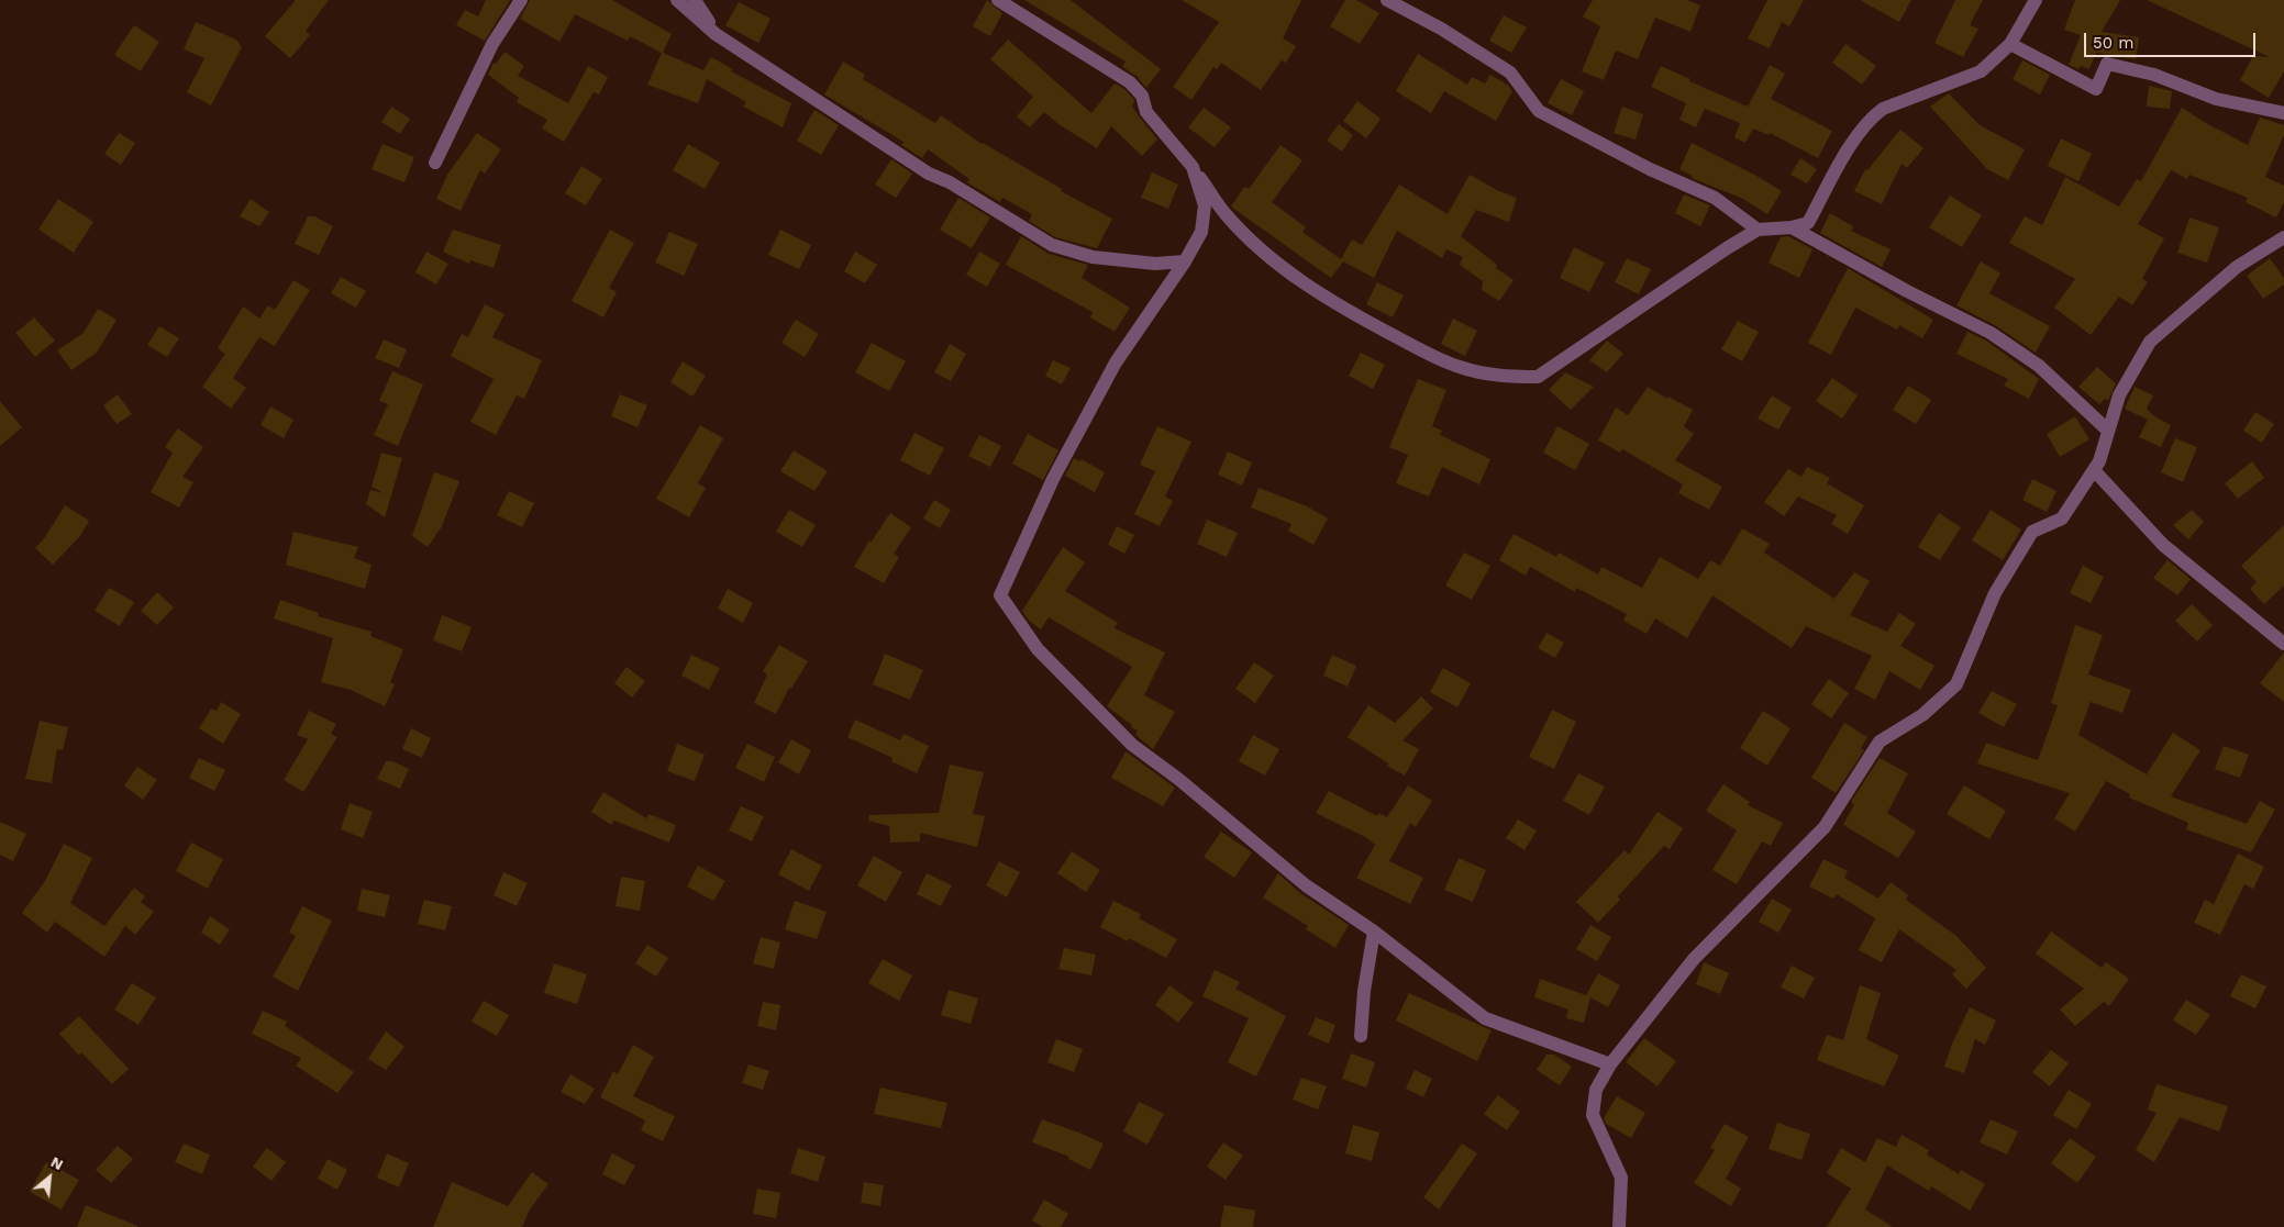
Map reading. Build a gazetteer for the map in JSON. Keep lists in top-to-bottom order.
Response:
{
  "scale_bar": "50 m",
  "north": "top right"
}
